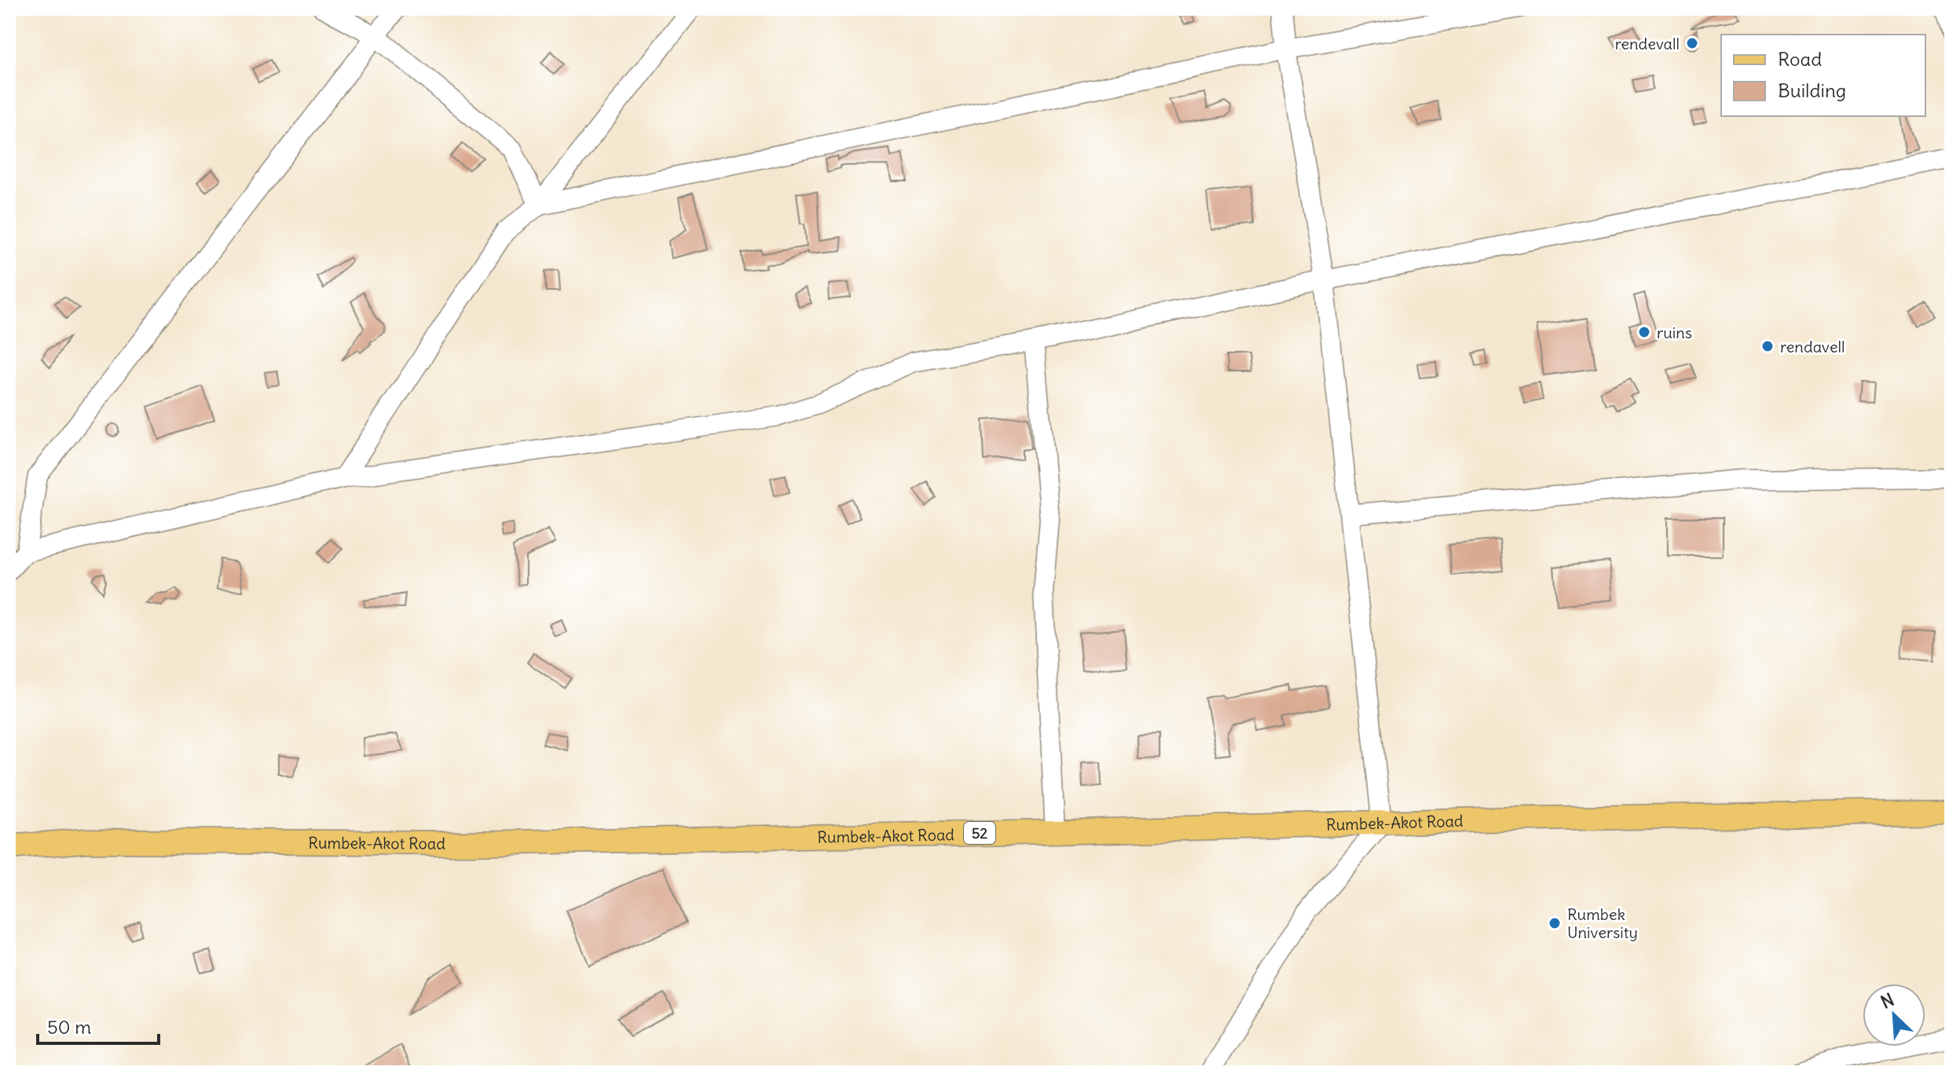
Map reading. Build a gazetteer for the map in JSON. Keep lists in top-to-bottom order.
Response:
{
  "streets": {
    "main road": ["Rumbek-Akot Road", "52"]
  },
  "places": [
    "rendevall",
    "ruins",
    "rendavell",
    "Rumbek University"
  ],
  "legend": ["Road", "Building"],
  "scale_bar": "50 m",
  "north": "top left"
}
